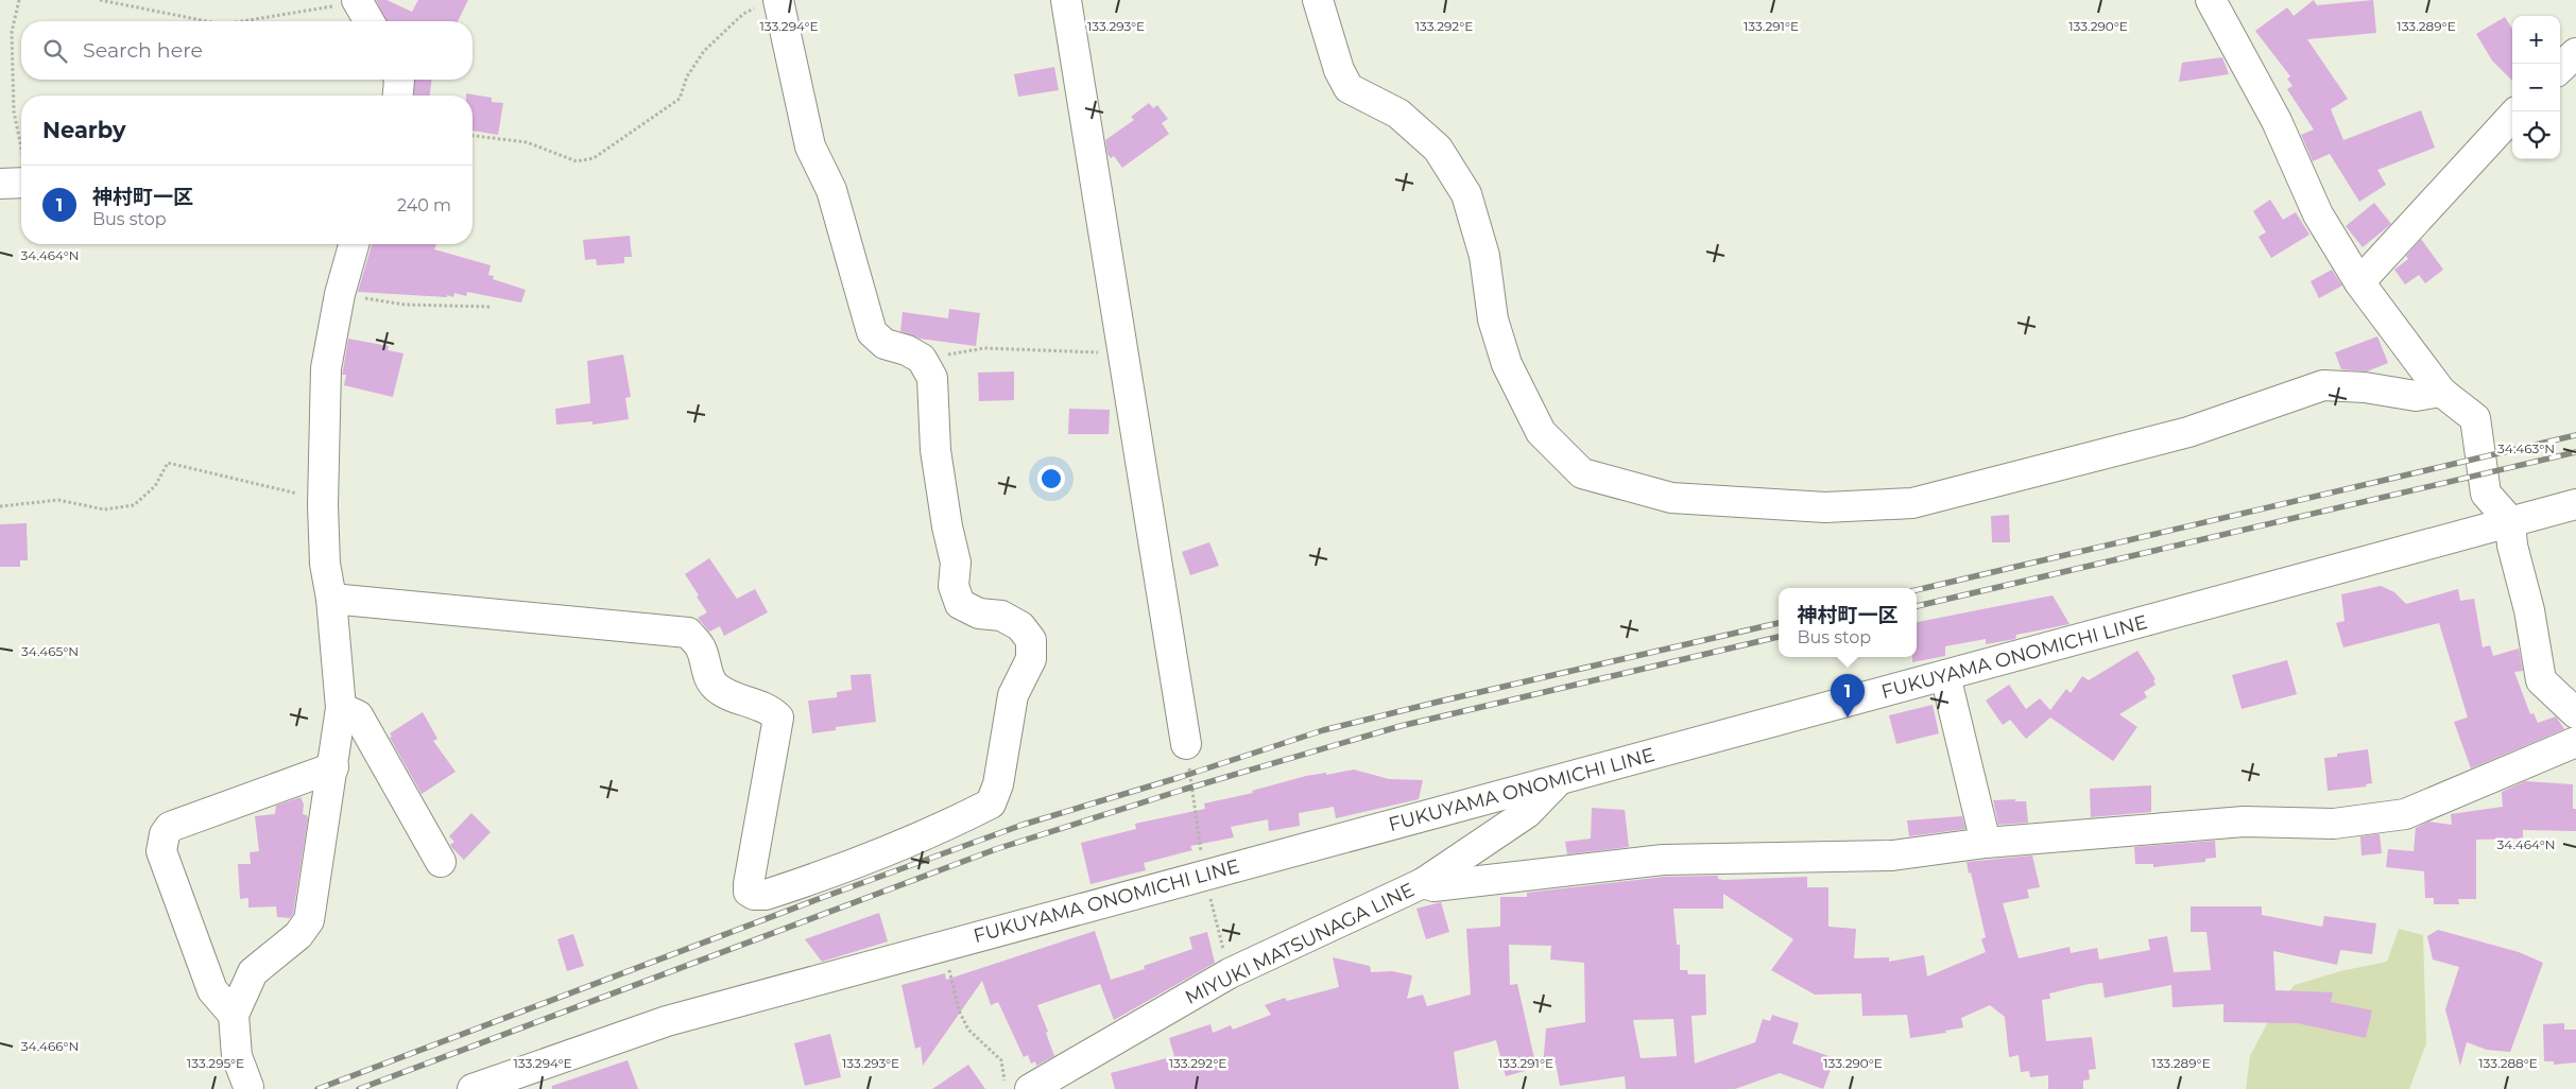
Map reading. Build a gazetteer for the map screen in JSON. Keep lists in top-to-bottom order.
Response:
{
  "streets": {
    "street": ["FUKUYAMA ONOMICHI LINE", "MIYUKI MATSUNAGA LINE"]
  },
  "crossings": [
    ["FUKUYAMA ONOMICHI LINE", "MIYUKI MATSUNAGA LINE"]
  ],
  "page": {
    "map_buttons": ["+", "−"],
    "search": "Search here",
    "heading": "Nearby",
    "list": [
      {
        "mark": "1",
        "name": "神村町一区",
        "note": "Bus stop",
        "value": "240 m"
      }
    ],
    "popup": ["神村町一区", "Bus stop"],
    "pins": "1"
  },
  "coordinates": [
    "133.294°E",
    "133.293°E",
    "133.292°E",
    "133.291°E",
    "133.290°E",
    "133.289°E",
    "34.464°N",
    "34.463°N",
    "34.465°N",
    "34.466°N",
    "133.295°E",
    "133.288°E"
  ]
}
